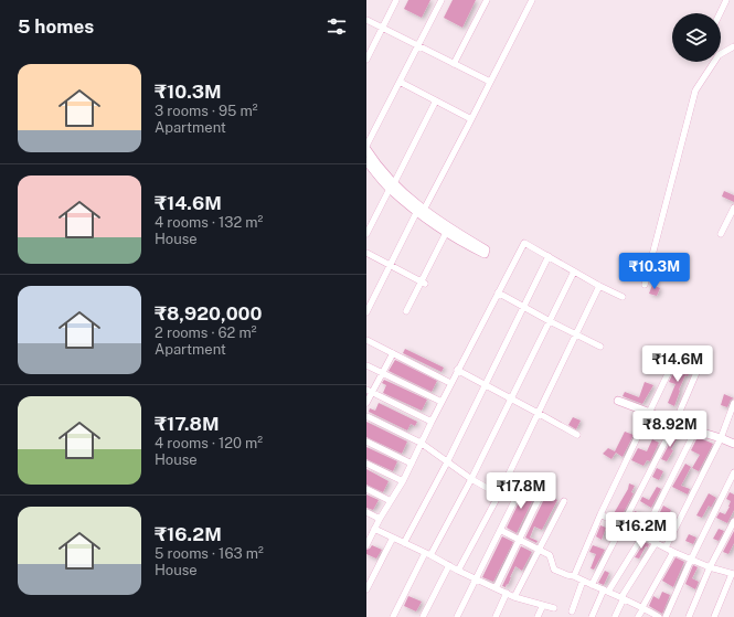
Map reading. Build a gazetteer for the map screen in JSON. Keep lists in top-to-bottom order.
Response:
{
  "page": {
    "heading": "5 homes",
    "list": [
      {
        "name": "₹10.3M",
        "note": "3 rooms · 95 m² · Apartment"
      },
      {
        "name": "₹14.6M",
        "note": "4 rooms · 132 m² · House"
      },
      {
        "name": "₹8,920,000",
        "note": "2 rooms · 62 m² · Apartment"
      },
      {
        "name": "₹17.8M",
        "note": "4 rooms · 120 m² · House"
      },
      {
        "name": "₹16.2M",
        "note": "5 rooms · 163 m² · House"
      }
    ],
    "price": [
      "₹10.3M",
      "₹14.6M",
      "₹8.92M",
      "₹17.8M",
      "₹16.2M"
    ]
  }
}
